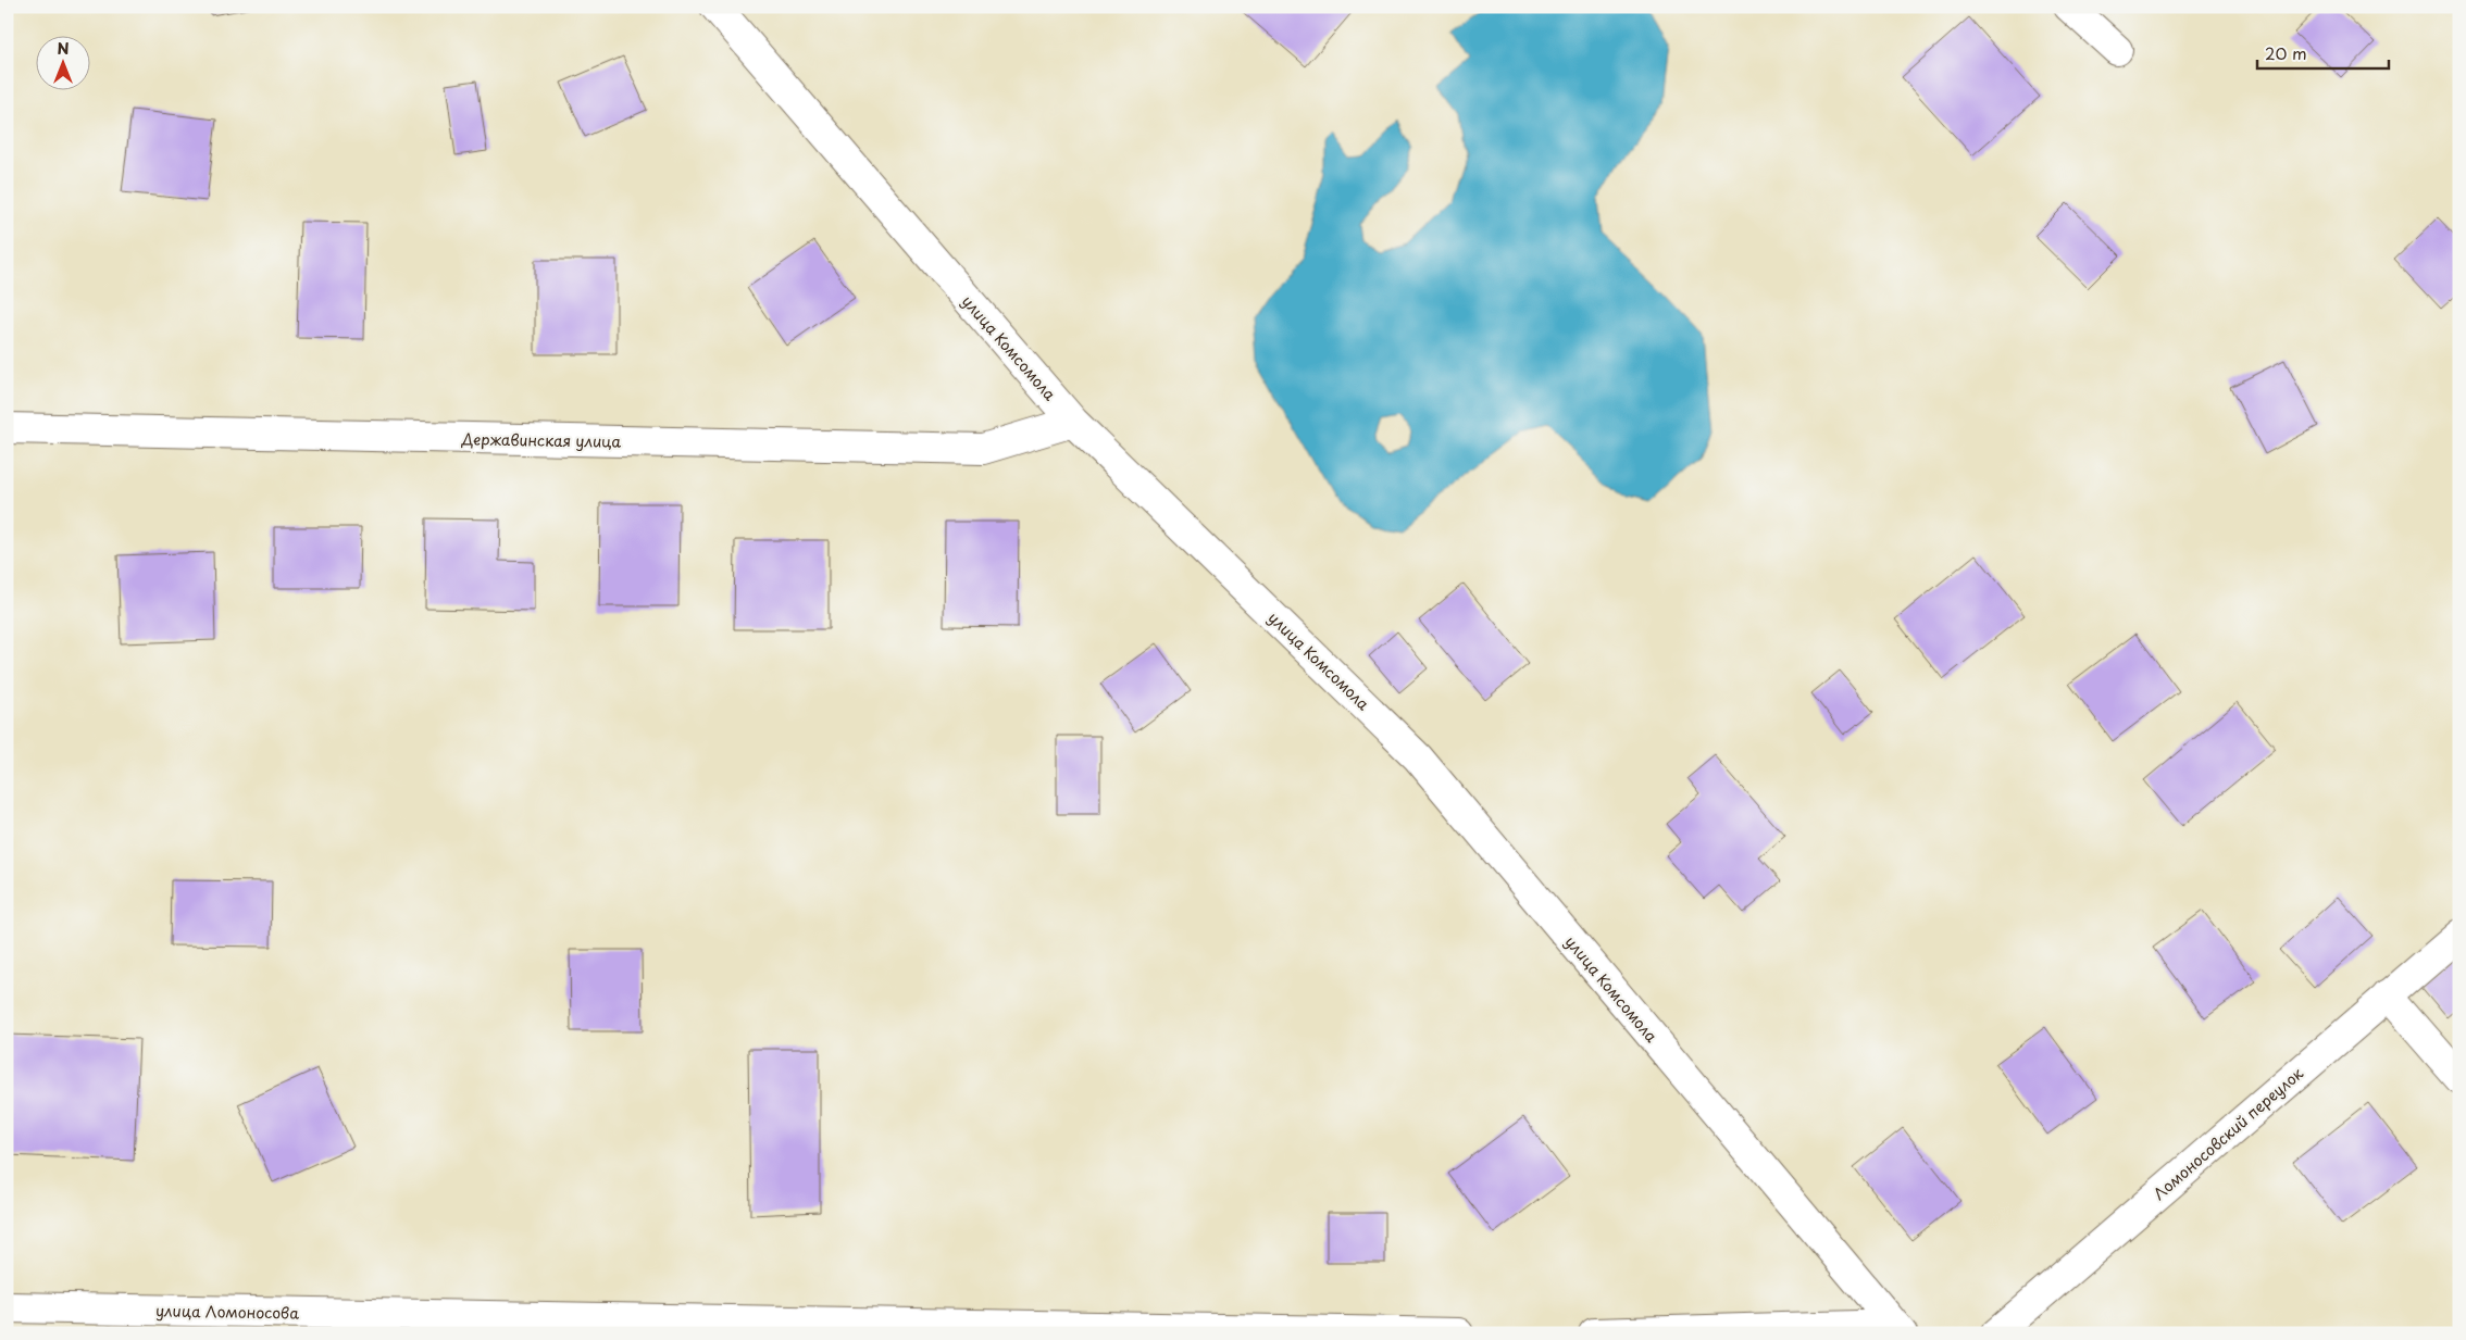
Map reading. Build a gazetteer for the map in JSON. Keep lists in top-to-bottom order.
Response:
{
  "streets": {
    "street": [
      "улица Комсомола",
      "Державинская улица",
      "Ломоносовский переулок",
      "улица Ломоносова"
    ]
  },
  "crossings": [
    ["улица Комсомола", "Державинская улица"]
  ],
  "scale_bar": "20 m",
  "north": "top"
}
